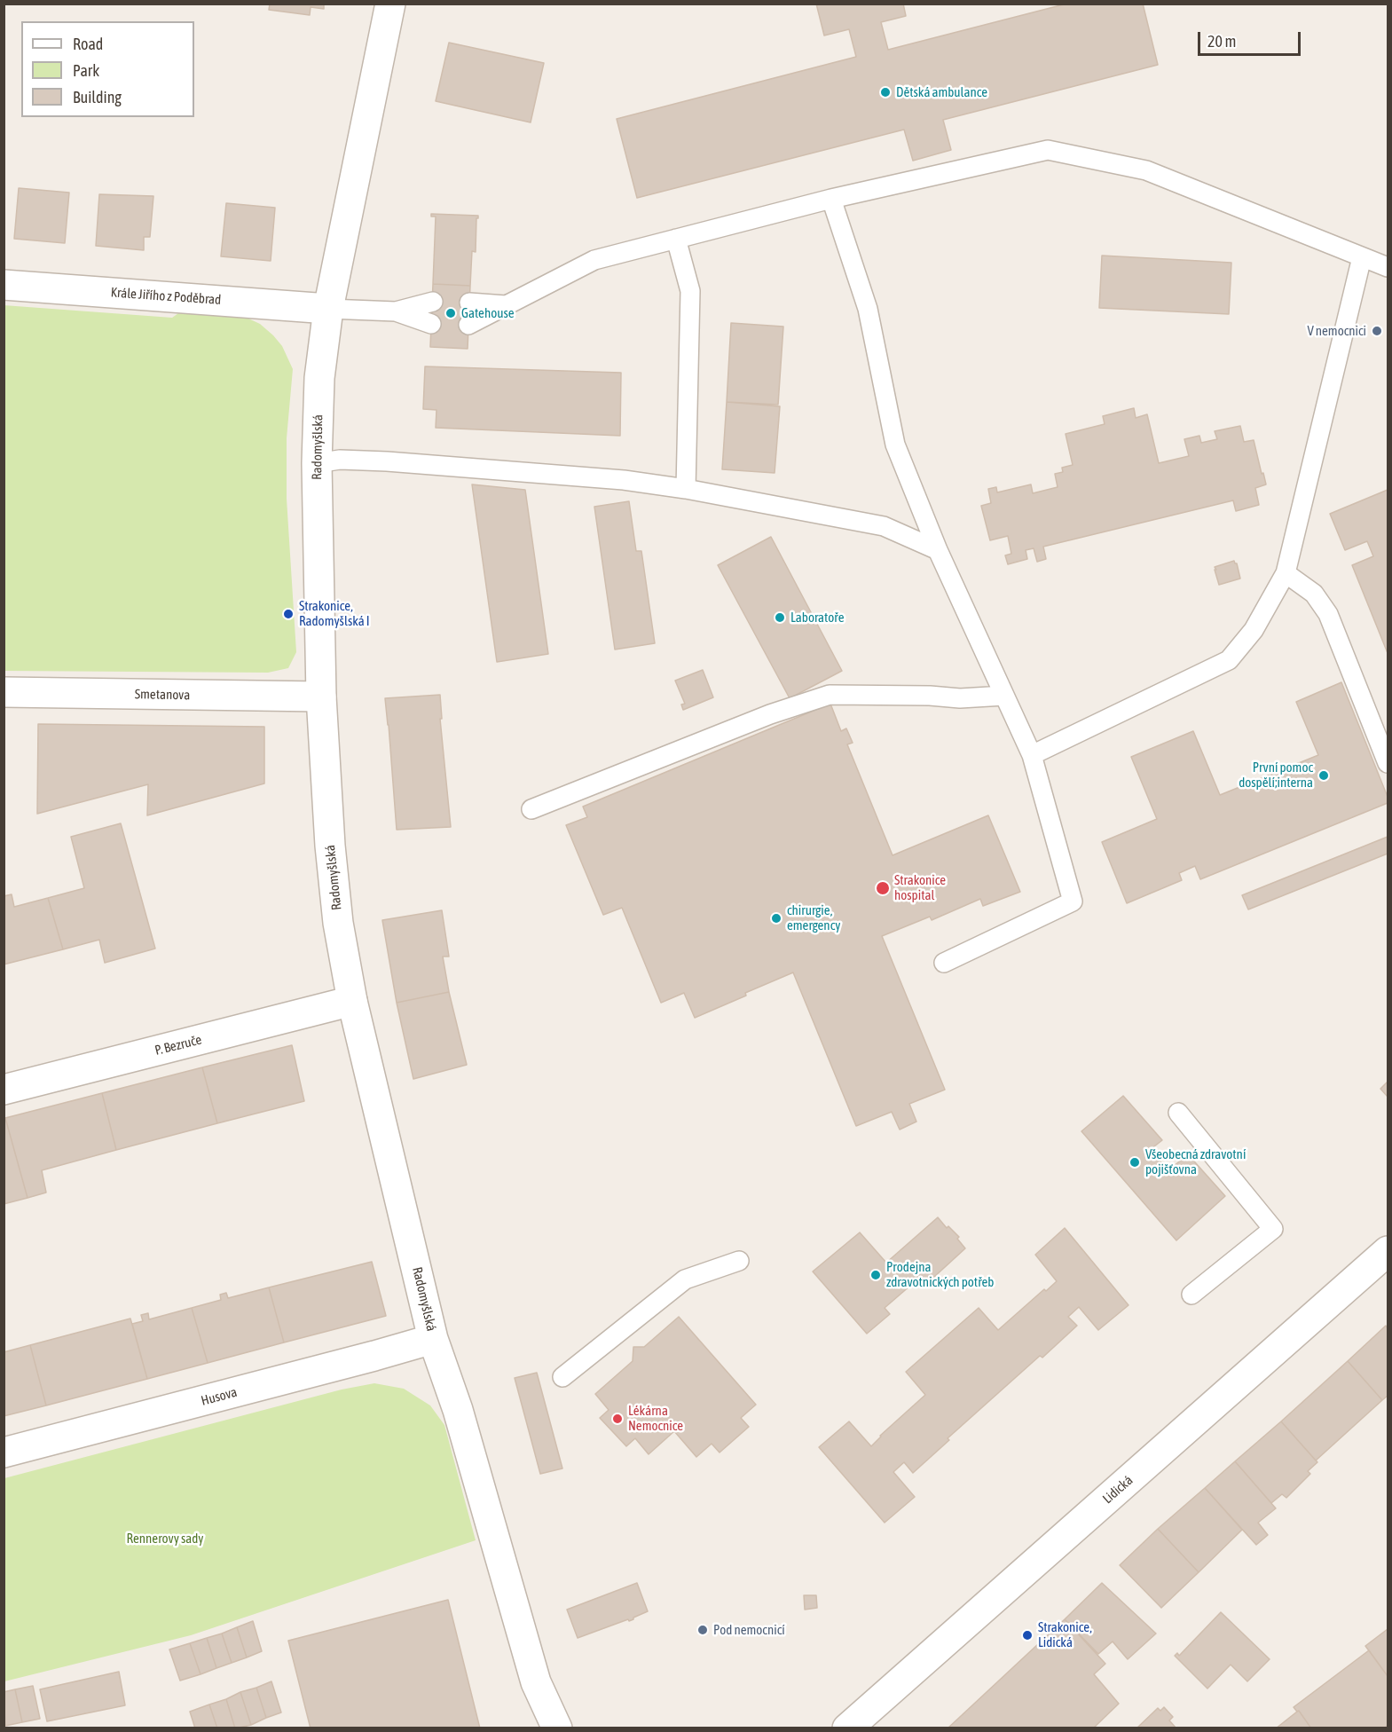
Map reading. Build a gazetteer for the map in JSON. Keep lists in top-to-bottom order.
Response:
{
  "streets": {
    "street": [
      "Krále Jiřího z Poděbrad",
      "Radomyšlská",
      "Smetanova",
      "P. Bezruče",
      "Husova",
      "Lidická"
    ]
  },
  "crossings": [
    ["Krále Jiřího z Poděbrad", "Radomyšlská"],
    ["Radomyšlská", "Smetanova"],
    ["Radomyšlská", "P. Bezruče"],
    ["Radomyšlská", "Husova"]
  ],
  "parks": ["Rennerovy sady"],
  "places": [
    "Dětská ambulance",
    "Gatehouse",
    "V nemocnici",
    "Strakonice, Radomyšlská I",
    "Laboratoře",
    "První pomoc dospělí;interna",
    "Strakonice hospital",
    "chirurgie, emergency",
    "Všeobecná zdravotní pojišťovna",
    "Prodejna zdravotnických potřeb",
    "Lékárna Nemocnice",
    "Pod nemocnicí",
    "Strakonice, Lidická"
  ],
  "legend": ["Road", "Park", "Building"],
  "scale_bar": "20 m"
}
